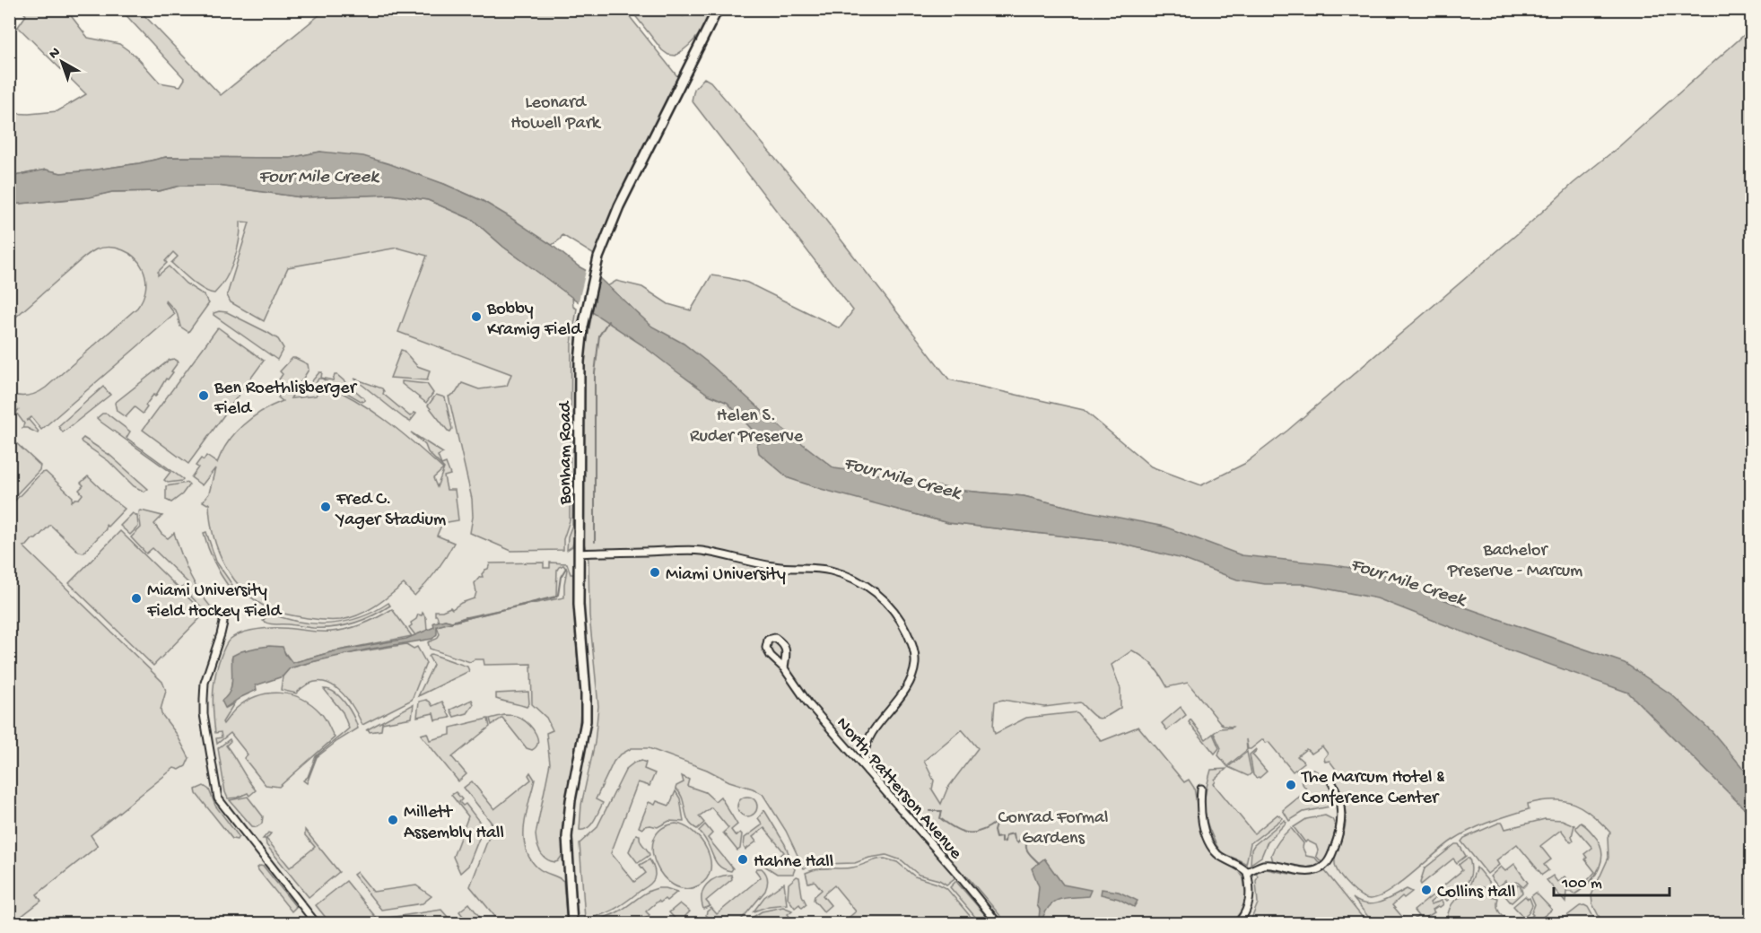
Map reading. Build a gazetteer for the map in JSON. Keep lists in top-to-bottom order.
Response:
{
  "streets": {
    "street": ["Bonham Road", "North Patterson Avenue"]
  },
  "water": ["Four Mile Creek"],
  "parks": [
    "Leonard Howell Park",
    "Helen S. Ruder Preserve",
    "Bachelor Preserve - Marcum",
    "Conrad Formal Gardens"
  ],
  "places": [
    "Bobby Kramig Field",
    "Ben Roethlisberger Field",
    "Fred C. Yager Stadium",
    "Miami University",
    "Miami University Field Hockey Field",
    "The Marcum Hotel & Conference Center",
    "Millett Assembly Hall",
    "Hahne Hall",
    "Collins Hall"
  ],
  "scale_bar": "100 m",
  "north": "top left"
}
